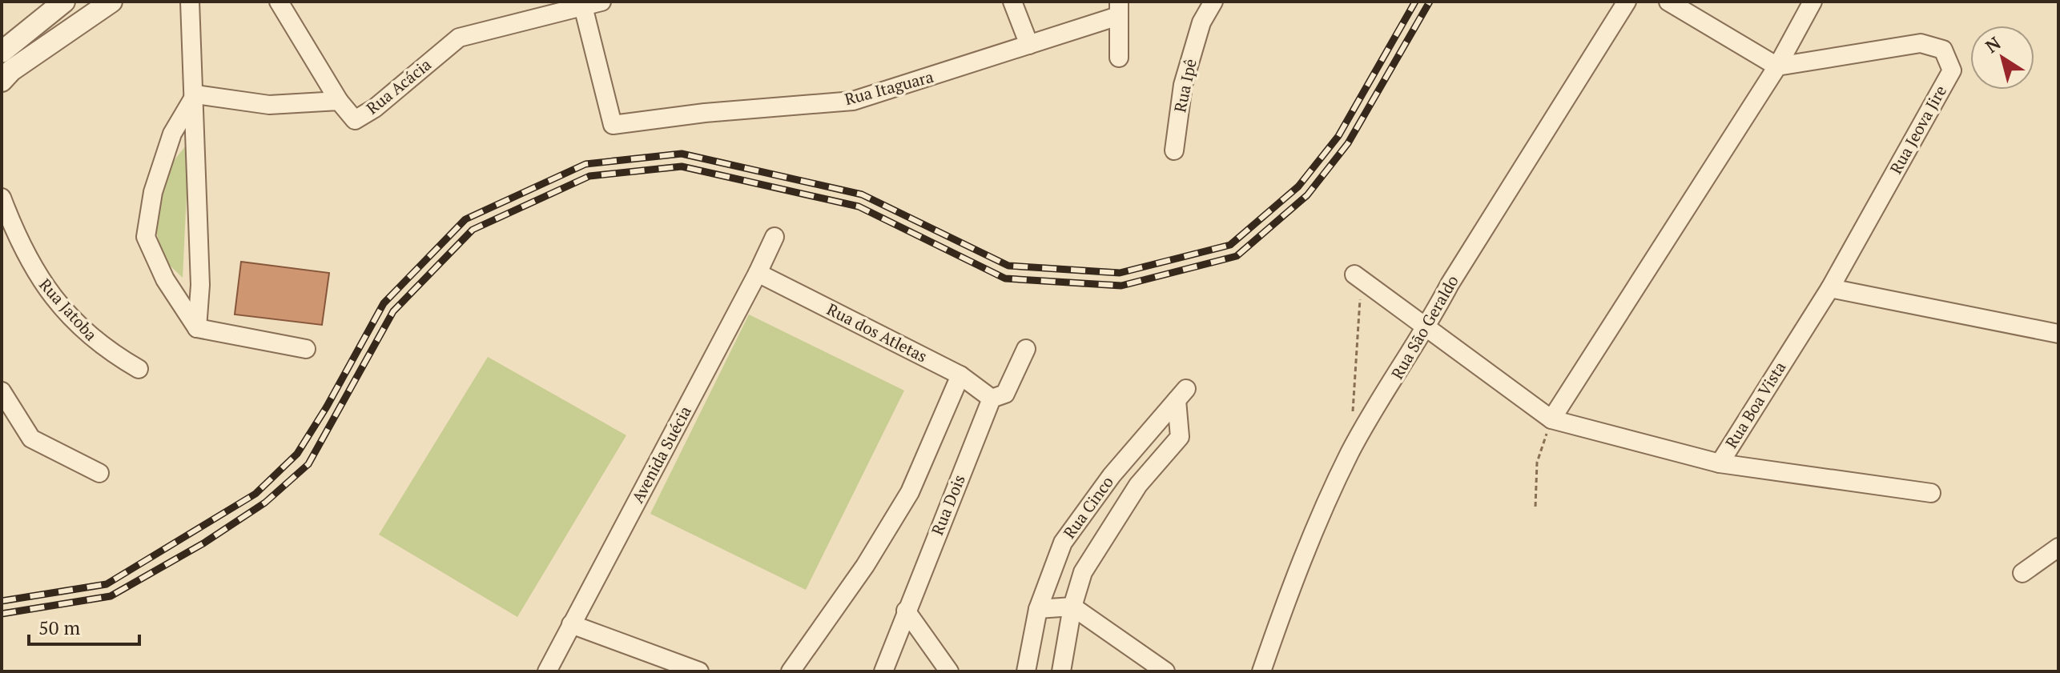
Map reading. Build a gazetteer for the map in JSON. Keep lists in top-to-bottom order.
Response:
{
  "streets": {
    "street": [
      "Rua Ipê",
      "Rua Acácia",
      "Rua Itaguara",
      "Rua Jeova Jire",
      "Rua Jatoba",
      "Rua São Geraldo",
      "Rua dos Atletas",
      "Rua Boa Vista",
      "Avenida Suécia",
      "Rua Dois",
      "Rua Cinco"
    ]
  },
  "crossings": [
    ["Rua Acácia", "Rua Itaguara"],
    ["Rua Jeova Jire", "Rua Boa Vista"],
    ["Rua São Geraldo", "Rua Boa Vista"],
    ["Rua dos Atletas", "Avenida Suécia"],
    ["Rua dos Atletas", "Rua Dois"]
  ],
  "scale_bar": "50 m",
  "north": "top left"
}
